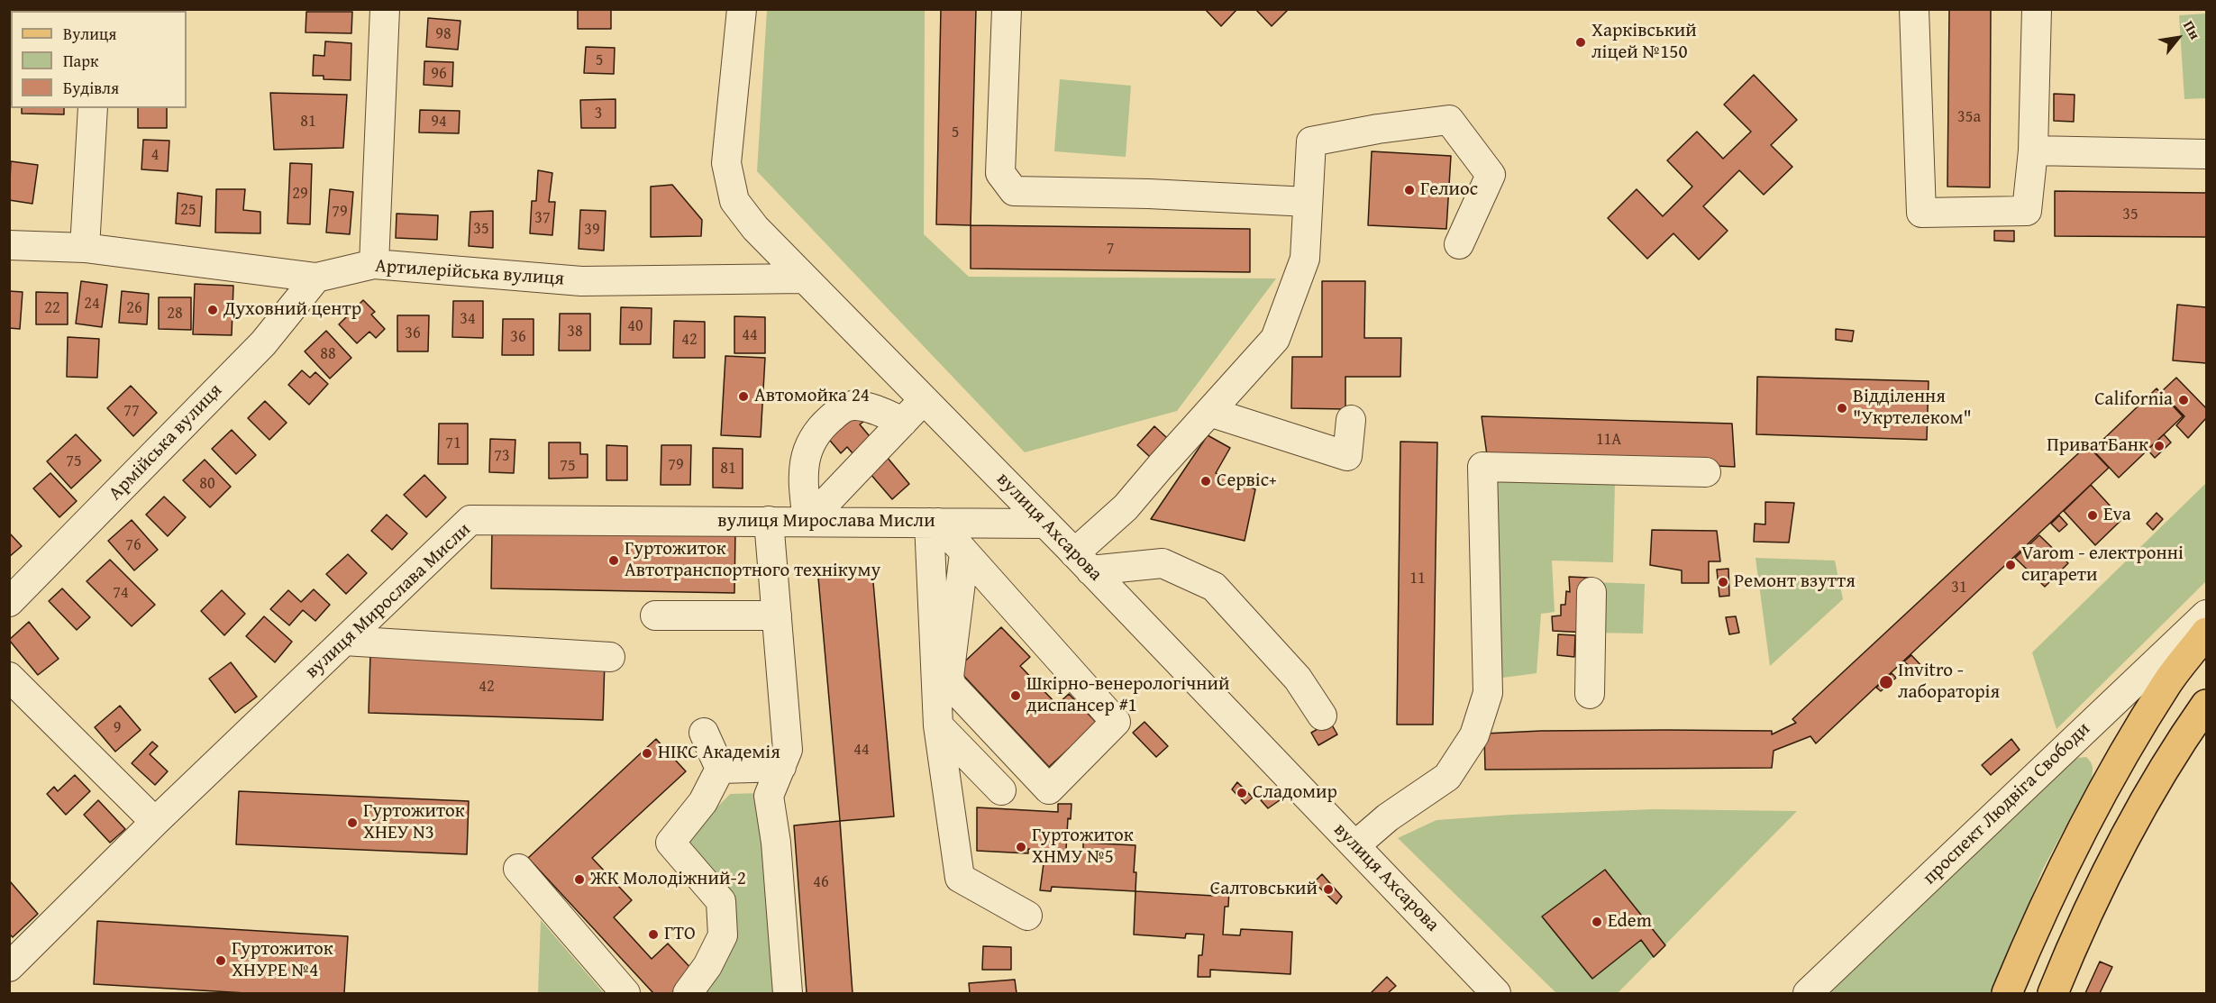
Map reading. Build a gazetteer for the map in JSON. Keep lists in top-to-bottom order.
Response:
{
  "streets": {
    "street": [
      "Артилерійська вулиця",
      "Армійська вулиця",
      "вулиця Мирослава Мисли",
      "вулиця Ахсарова",
      "проспект Людвіга Свободи"
    ]
  },
  "crossings": [
    ["Артилерійська вулиця", "Армійська вулиця"],
    ["Артилерійська вулиця", "вулиця Ахсарова"],
    ["вулиця Мирослава Мисли", "вулиця Ахсарова"]
  ],
  "places": [
    "Харківський ліцей №150",
    "Гелиос",
    "Духовний центр",
    "Автомойка 24",
    "California",
    "Відділення \"Укртелеком\"",
    "ПриватБанк",
    "Сервіс+",
    "Eva",
    "Гуртожиток Автотранспортного технікуму",
    "Varom - електронні сигарети",
    "Ремонт взуття",
    "Invitro - лабораторія",
    "Шкірно-венерологічний диспансер #1",
    "НІКС Академія",
    "Сладомир",
    "Гуртожиток ХНЕУ N3",
    "Гуртожиток ХНМУ №5",
    "ЖК Молодіжний-2",
    "Салтовський",
    "Edem",
    "ГТО",
    "Гуртожиток ХНУРЕ №4"
  ],
  "house_numbers": [
    "98",
    "5",
    "96",
    "3",
    "35а",
    "81",
    "94",
    "5",
    "4",
    "29",
    "25",
    "79",
    "35",
    "37",
    "35",
    "39",
    "7",
    "24",
    "22",
    "26",
    "28",
    "34",
    "40",
    "38",
    "36",
    "44",
    "36",
    "42",
    "88",
    "77",
    "11А",
    "71",
    "73",
    "75",
    "79",
    "75",
    "81",
    "80",
    "76",
    "11",
    "31",
    "74",
    "42",
    "9",
    "44",
    "46"
  ],
  "legend": ["Вулиця", "Парк", "Будівля"],
  "north": "top right"
}
